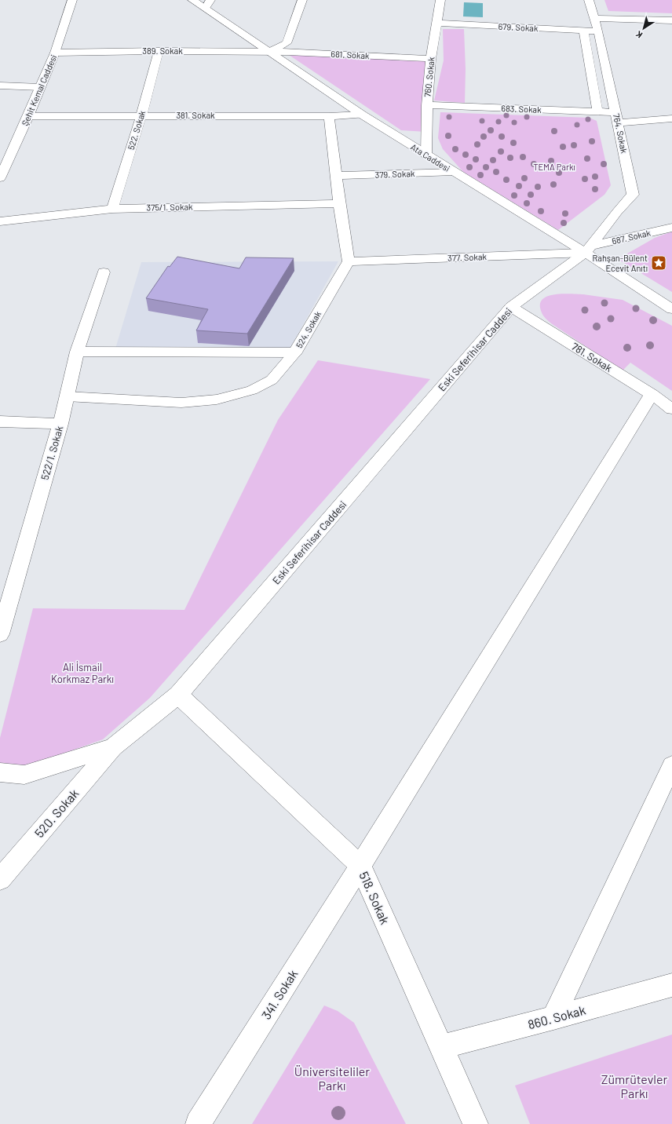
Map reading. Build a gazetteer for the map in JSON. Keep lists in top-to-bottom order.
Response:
{
  "streets": {
    "street": [
      "679. Sokak",
      "389. Sokak",
      "681. Sokak",
      "760. Sokak",
      "Şehit Kemal Caddesi",
      "683. Sokak",
      "381. Sokak",
      "522. Sokak",
      "764. Sokak",
      "Ata Caddesi",
      "379. Sokak",
      "375/1. Sokak",
      "687. Sokak",
      "377. Sokak",
      "524. Sokak",
      "Eski Seferihisar Caddesi",
      "781. Sokak",
      "522/1. Sokak",
      "520. Sokak",
      "518. Sokak",
      "341. Sokak",
      "860. Sokak"
    ]
  },
  "crossings": [
    ["679. Sokak", "760. Sokak"],
    ["679. Sokak", "764. Sokak"],
    ["389. Sokak", "681. Sokak"],
    ["389. Sokak", "Şehit Kemal Caddesi"],
    ["389. Sokak", "522. Sokak"],
    ["389. Sokak", "Ata Caddesi"],
    ["681. Sokak", "760. Sokak"],
    ["681. Sokak", "Ata Caddesi"],
    ["760. Sokak", "683. Sokak"],
    ["760. Sokak", "Ata Caddesi"],
    ["Şehit Kemal Caddesi", "381. Sokak"],
    ["683. Sokak", "764. Sokak"],
    ["381. Sokak", "522. Sokak"],
    ["381. Sokak", "Ata Caddesi"],
    ["522. Sokak", "375/1. Sokak"],
    ["764. Sokak", "Ata Caddesi"],
    ["764. Sokak", "687. Sokak"],
    ["764. Sokak", "377. Sokak"],
    ["764. Sokak", "Eski Seferihisar Caddesi"],
    ["Ata Caddesi", "379. Sokak"],
    ["Ata Caddesi", "687. Sokak"],
    ["Ata Caddesi", "377. Sokak"],
    ["Ata Caddesi", "Eski Seferihisar Caddesi"],
    ["687. Sokak", "377. Sokak"],
    ["687. Sokak", "Eski Seferihisar Caddesi"],
    ["377. Sokak", "524. Sokak"],
    ["377. Sokak", "Eski Seferihisar Caddesi"],
    ["524. Sokak", "522/1. Sokak"],
    ["Eski Seferihisar Caddesi", "781. Sokak"],
    ["Eski Seferihisar Caddesi", "520. Sokak"],
    ["Eski Seferihisar Caddesi", "518. Sokak"],
    ["781. Sokak", "341. Sokak"],
    ["518. Sokak", "341. Sokak"],
    ["518. Sokak", "860. Sokak"]
  ],
  "parks": [
    "TEMA Parkı",
    "Ali İsmail Korkmaz Parkı",
    "Üniversiteliler Parkı",
    "Zümrütevler Parkı"
  ],
  "places": {
    "place": ["Rahşan-Bülent Ecevit Anıtı"]
  },
  "north": "bottom left"
}
